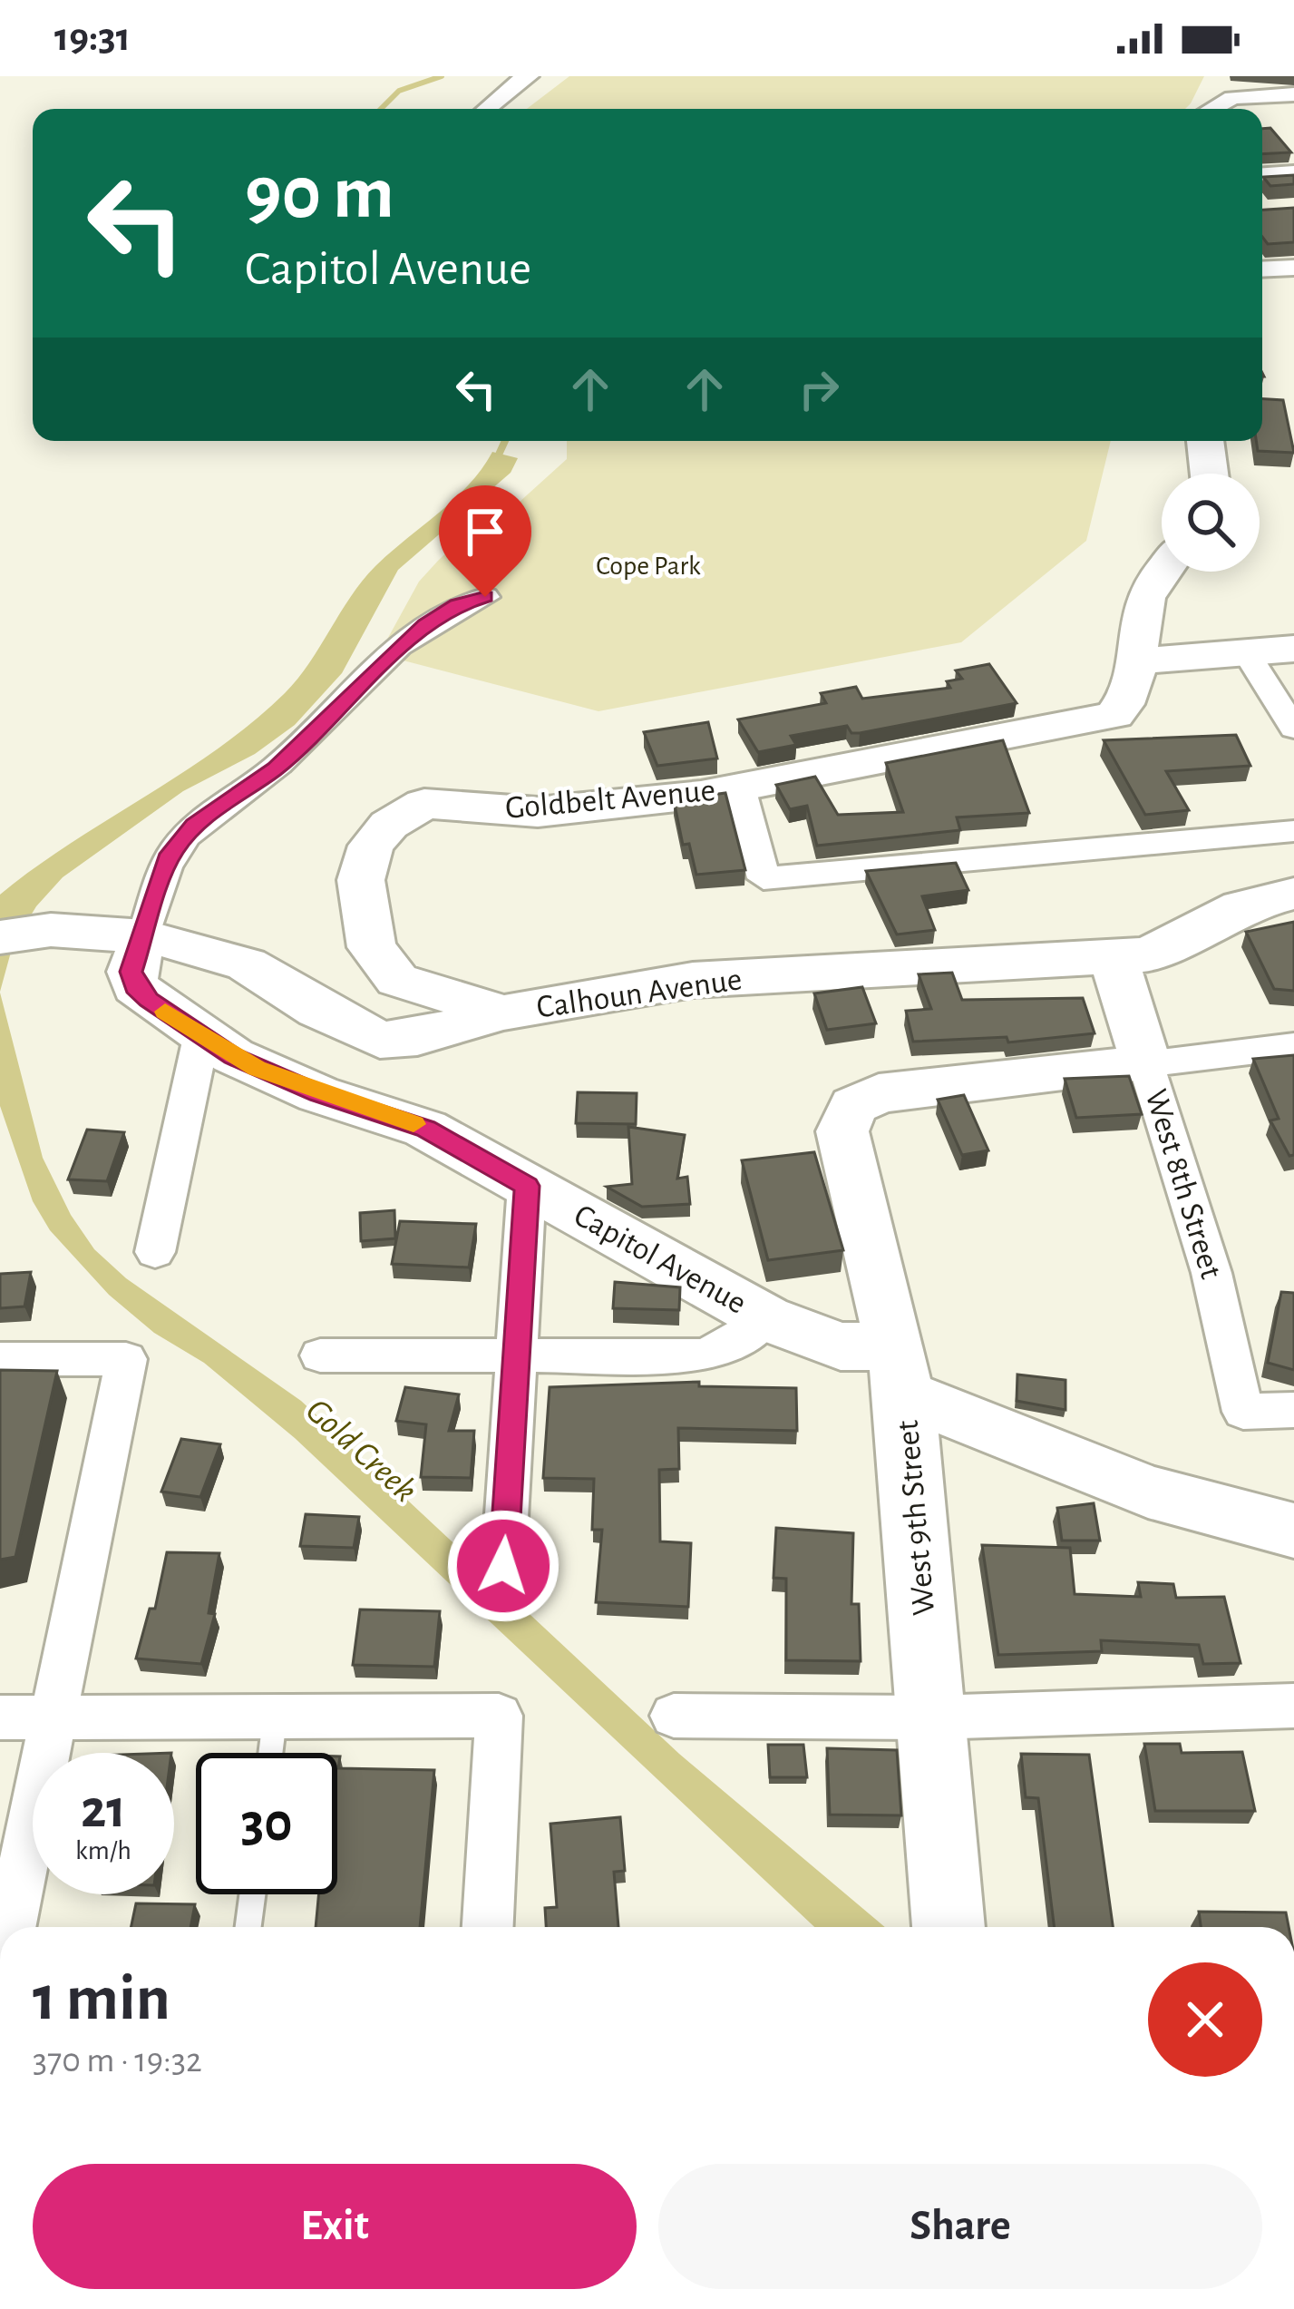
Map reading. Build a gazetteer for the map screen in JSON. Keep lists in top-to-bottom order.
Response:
{
  "streets": {
    "street": [
      "Goldbelt Avenue",
      "Calhoun Avenue",
      "West 8th Street",
      "Capitol Avenue",
      "West 9th Street"
    ]
  },
  "crossings": [
    ["Goldbelt Avenue", "Calhoun Avenue"],
    ["Calhoun Avenue", "West 8th Street"],
    ["Calhoun Avenue", "Capitol Avenue"],
    ["West 8th Street", "West 9th Street"],
    ["Capitol Avenue", "West 9th Street"]
  ],
  "water": ["Gold Creek"],
  "parks": ["Cope Park"],
  "page": {
    "status": "19:31",
    "turn": ["90 m", "Capitol Avenue"],
    "speed": "21 km/h",
    "limit": "30",
    "heading": ["1 min", "370 m · 19:32"],
    "buttons": ["Exit", "Share"]
  }
}
